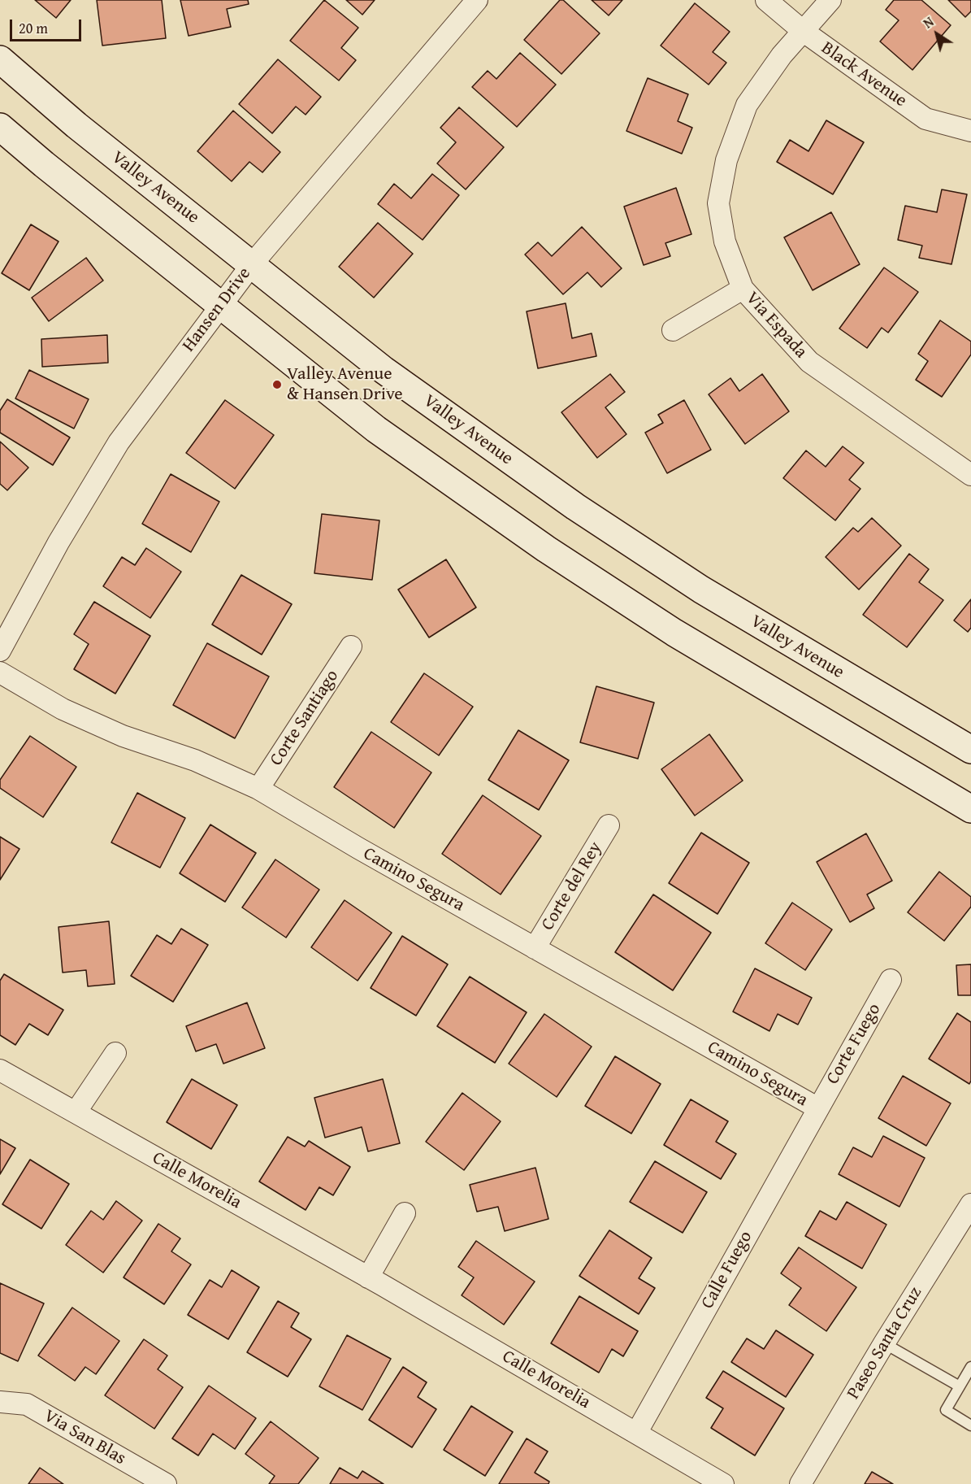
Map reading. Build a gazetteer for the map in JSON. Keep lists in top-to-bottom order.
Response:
{
  "streets": {
    "main road": ["Valley Avenue"],
    "street": [
      "Black Avenue",
      "Hansen Drive",
      "Via Espada",
      "Corte Santiago",
      "Camino Segura",
      "Corte del Rey",
      "Corte Fuego",
      "Calle Morelia",
      "Calle Fuego",
      "Paseo Santa Cruz",
      "Via San Blas"
    ]
  },
  "crossings": [
    ["Black Avenue", "Via Espada"],
    ["Valley Avenue", "Hansen Drive"],
    ["Corte Santiago", "Camino Segura"],
    ["Camino Segura", "Corte del Rey"],
    ["Camino Segura", "Corte Fuego"],
    ["Camino Segura", "Calle Fuego"],
    ["Corte Fuego", "Calle Fuego"],
    ["Calle Morelia", "Calle Fuego"]
  ],
  "places": ["Valley Avenue & Hansen Drive"],
  "scale_bar": "20 m",
  "north": "top left"
}
